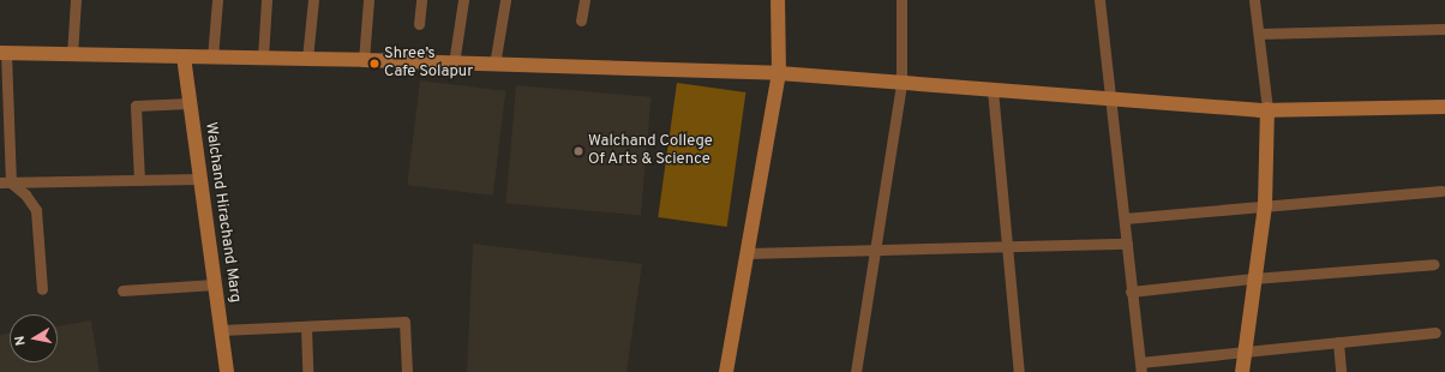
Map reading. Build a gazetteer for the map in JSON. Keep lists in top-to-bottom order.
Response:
{
  "streets": {
    "street": ["Walchand Hirachand Marg"]
  },
  "places": ["Shree’s Cafe Solapur", "Walchand College Of Arts & Science"],
  "north": "left"
}
